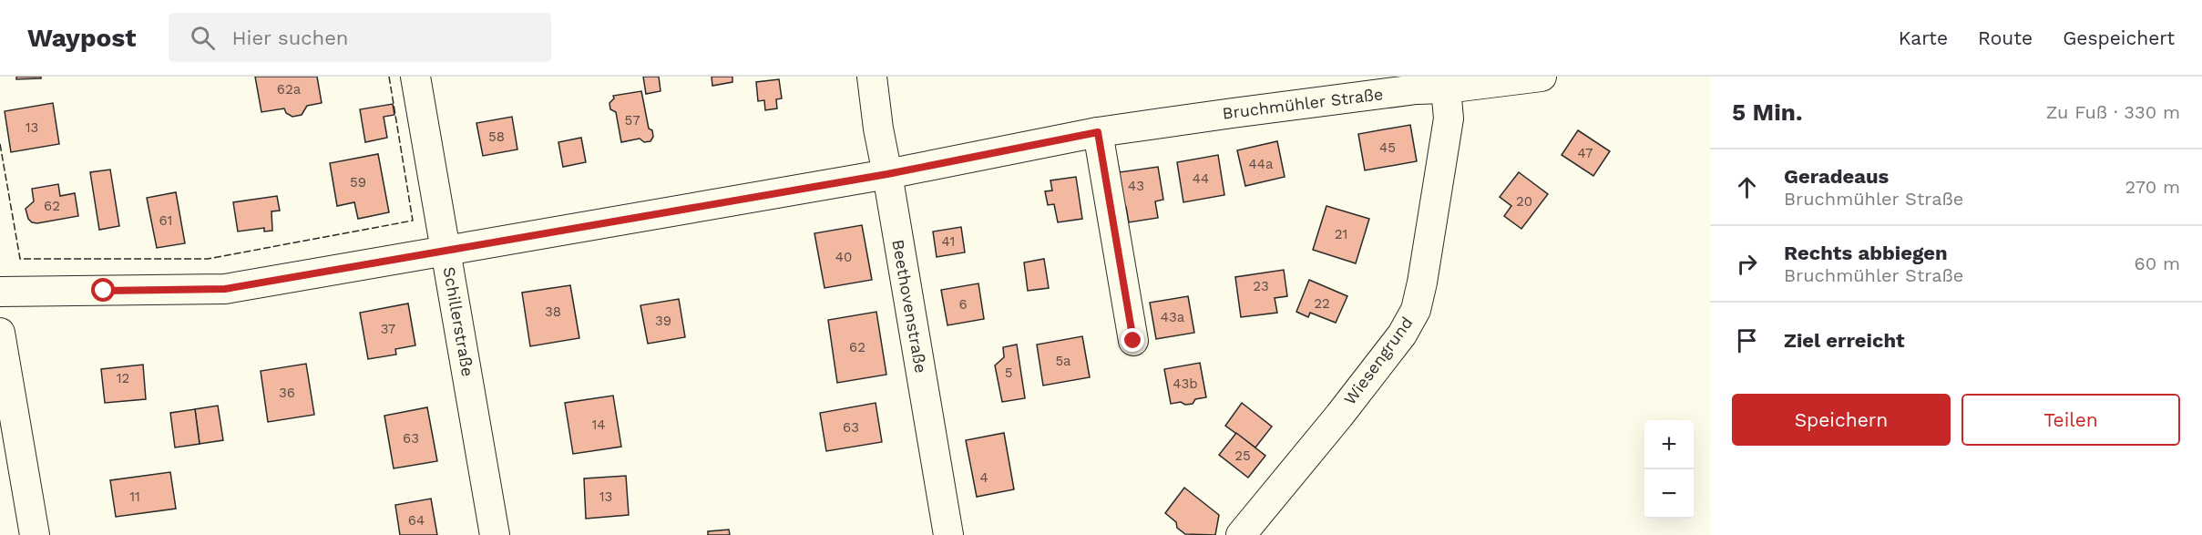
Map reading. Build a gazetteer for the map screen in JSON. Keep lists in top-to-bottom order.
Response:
{
  "streets": {
    "street": [
      "Bruchmühler Straße",
      "Beethovenstraße",
      "Schillerstraße",
      "Wiesengrund"
    ]
  },
  "crossings": [
    ["Bruchmühler Straße", "Beethovenstraße"],
    ["Bruchmühler Straße", "Schillerstraße"],
    ["Bruchmühler Straße", "Wiesengrund"]
  ],
  "house_numbers": [
    "62a",
    "57",
    "13",
    "58",
    "45",
    "47",
    "44a",
    "44",
    "59",
    "43",
    "20",
    "62",
    "61",
    "21",
    "41",
    "40",
    "23",
    "22",
    "6",
    "38",
    "43a",
    "39",
    "37",
    "62",
    "5a",
    "5",
    "12",
    "43b",
    "36",
    "14",
    "63",
    "63",
    "25",
    "4",
    "11",
    "13",
    "64"
  ],
  "page": {
    "header": "Waypost",
    "search": "Hier suchen",
    "nav": ["Karte", "Route", "Gespeichert"],
    "heading": ["5 Min.", "Zu Fuß · 330 m"],
    "list": [
      ["Geradeaus", "Bruchmühler Straße", "270 m"],
      ["Rechts abbiegen", "Bruchmühler Straße", "60 m"],
      "Ziel erreicht"
    ],
    "buttons": ["Speichern", "Teilen"],
    "map_buttons": ["+", "−"]
  }
}
